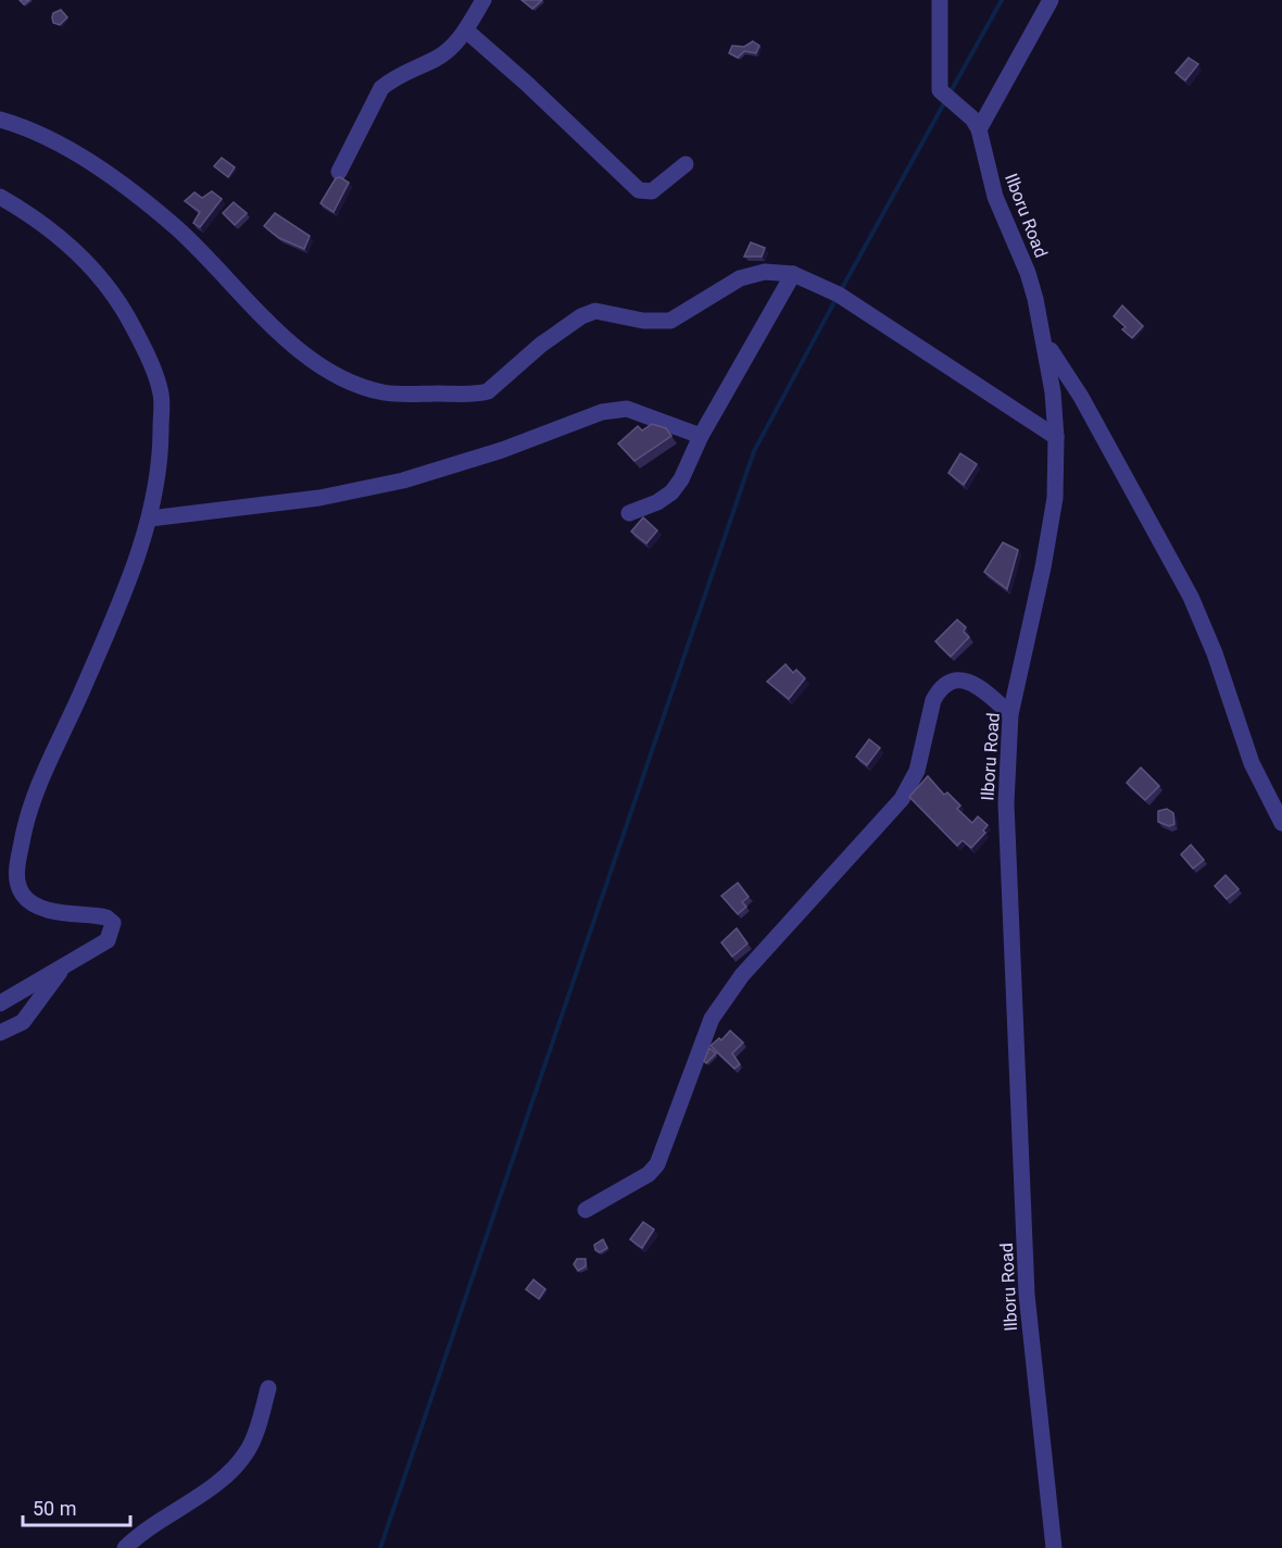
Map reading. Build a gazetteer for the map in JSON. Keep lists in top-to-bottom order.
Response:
{
  "streets": {
    "street": ["Ilboru Road"]
  },
  "scale_bar": "50 m"
}
